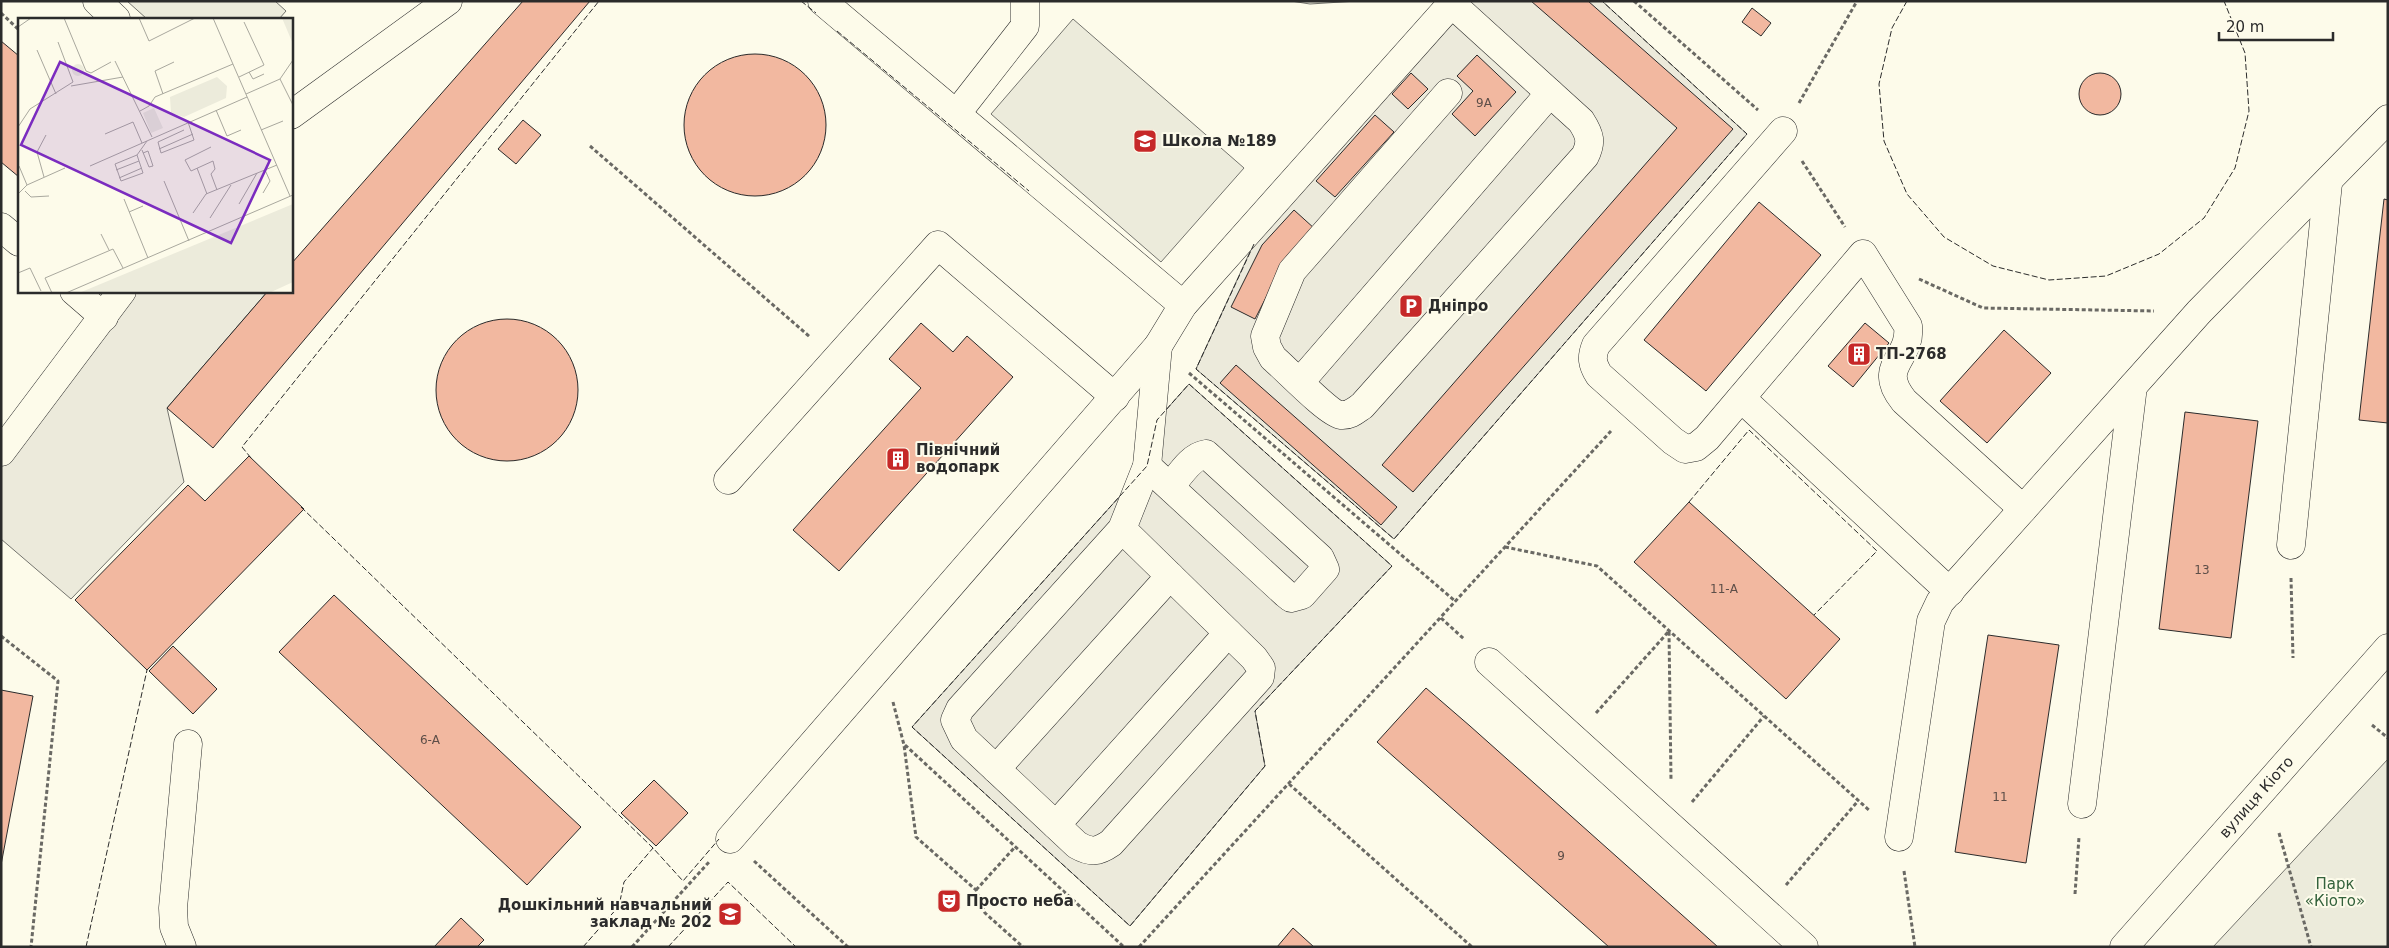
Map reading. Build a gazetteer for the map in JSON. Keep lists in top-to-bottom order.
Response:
{
  "streets": {
    "street": ["вулиця Кіото"]
  },
  "parks": ["Парк «Кіото»"],
  "places": {
    "school or university": ["Школа №189", "Дошкільний навчальний заклад № 202"],
    "parking": ["Дніпро"],
    "building": ["ТП-2768", "Північний водопарк"],
    "theatre": ["Просто неба"]
  },
  "house_numbers": [
    "9А",
    "13",
    "11-А",
    "6-А",
    "11",
    "9"
  ],
  "scale_bar": "20 m"
}
